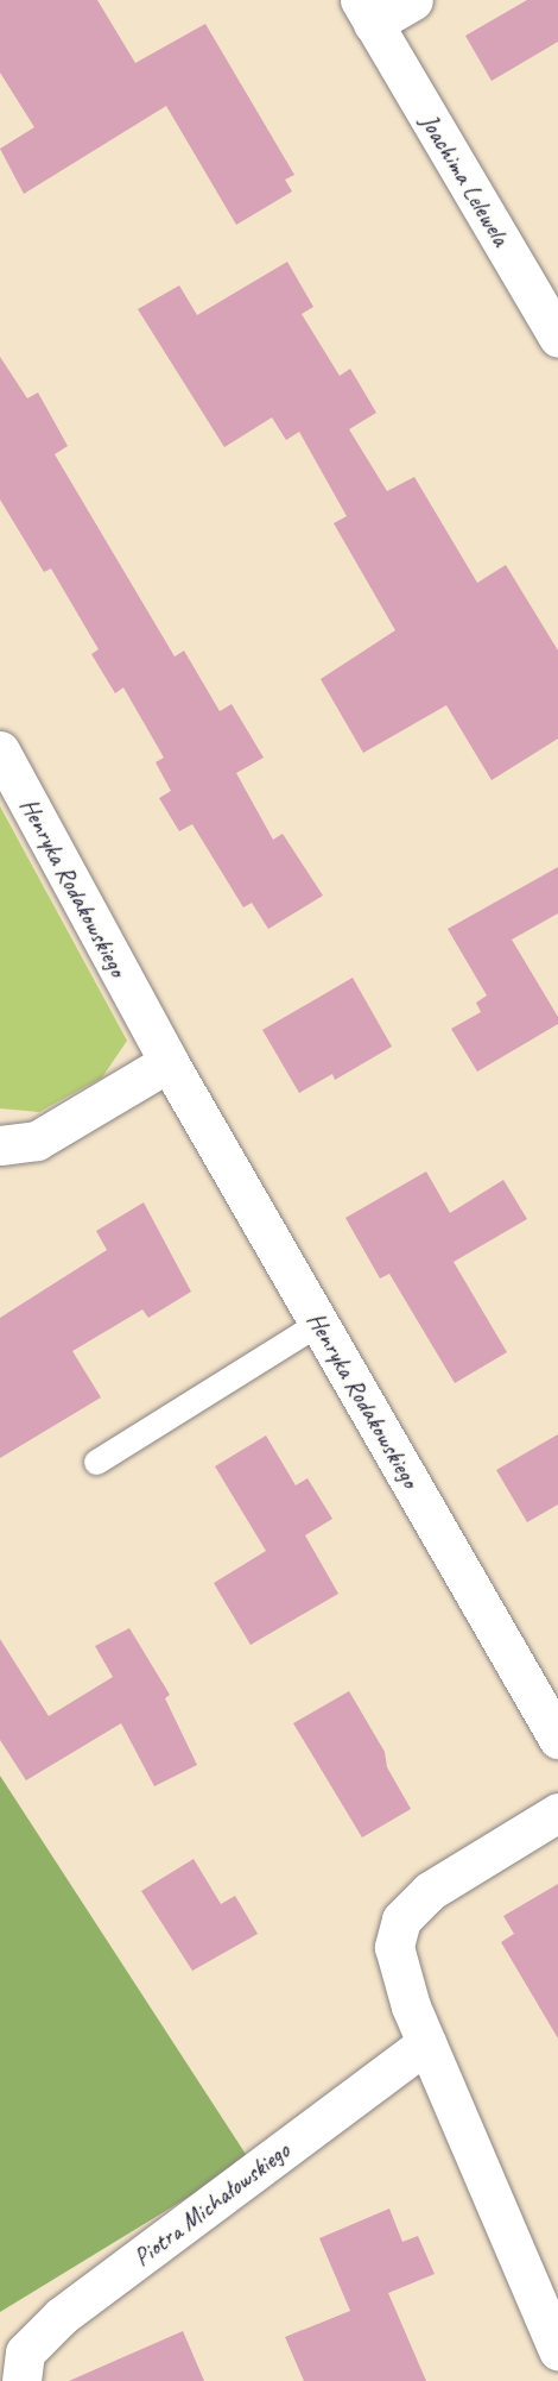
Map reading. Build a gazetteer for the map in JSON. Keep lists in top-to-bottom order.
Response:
{
  "streets": {
    "street": ["Joachima Lelewela", "Henryka Rodakowskiego", "Piotra Michałowskiego"]
  }
}
